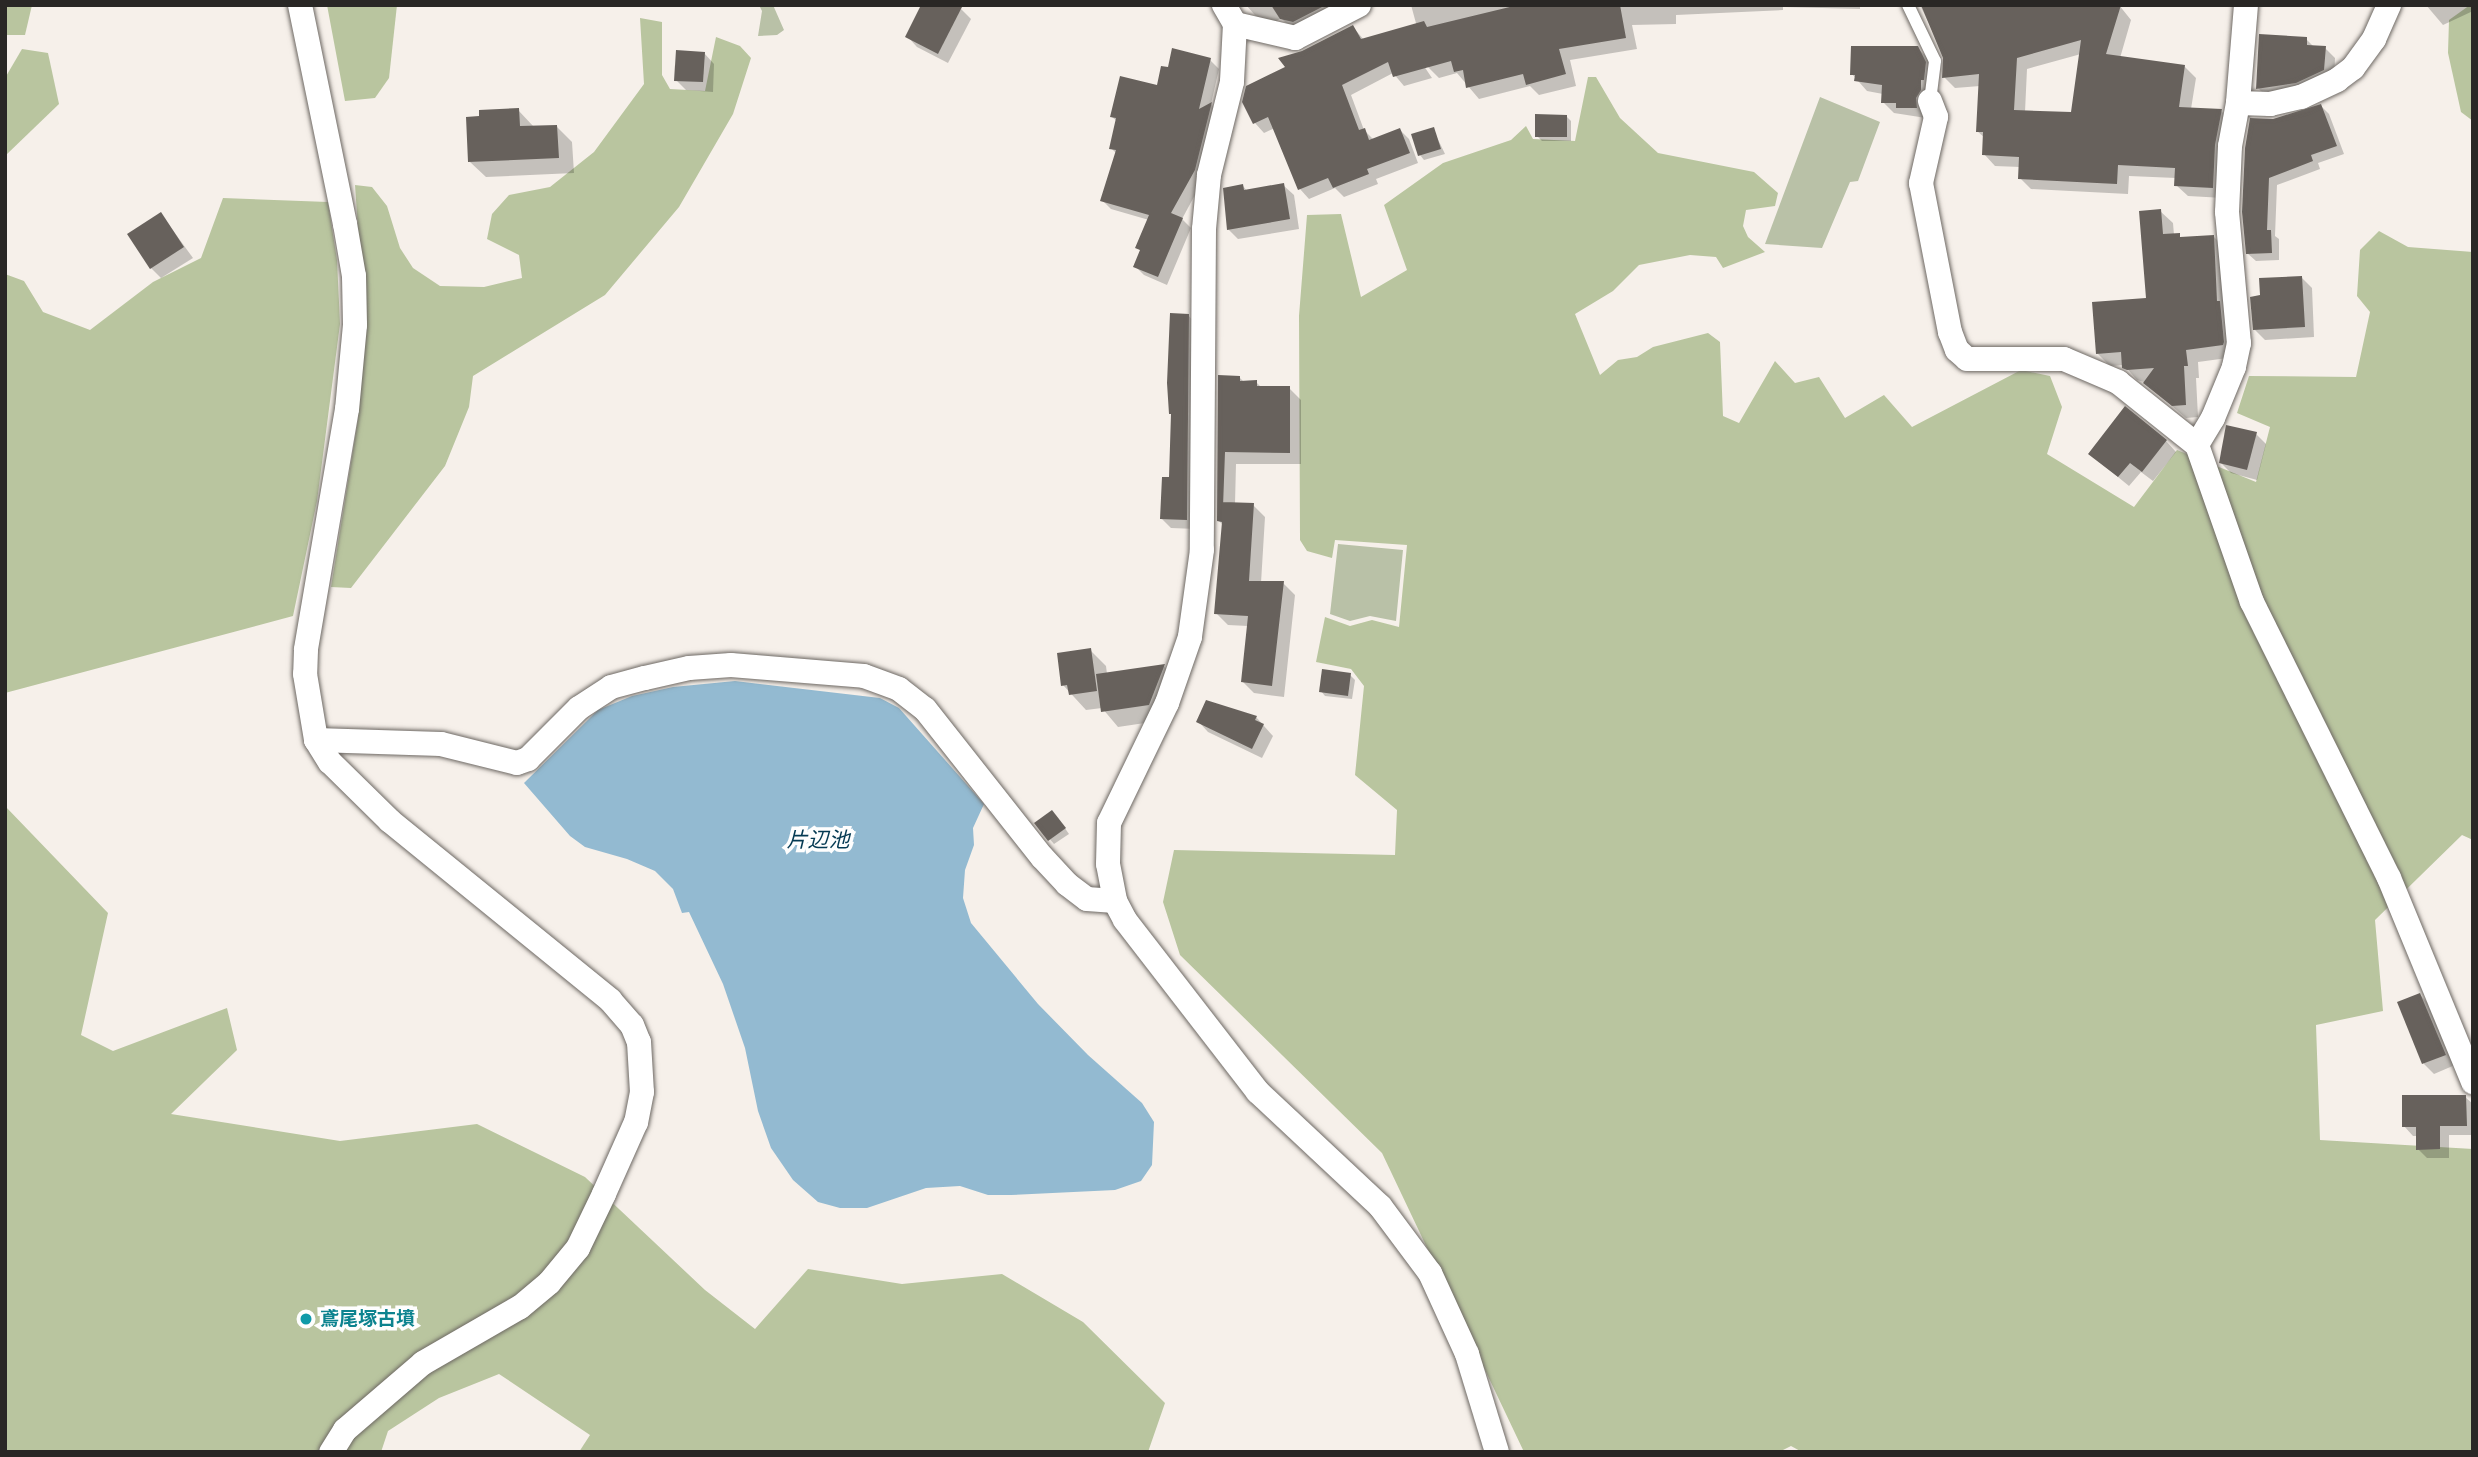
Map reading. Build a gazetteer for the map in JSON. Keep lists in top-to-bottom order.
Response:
{
  "water": ["片辺池"],
  "places": ["鳶尾塚古墳"]
}
